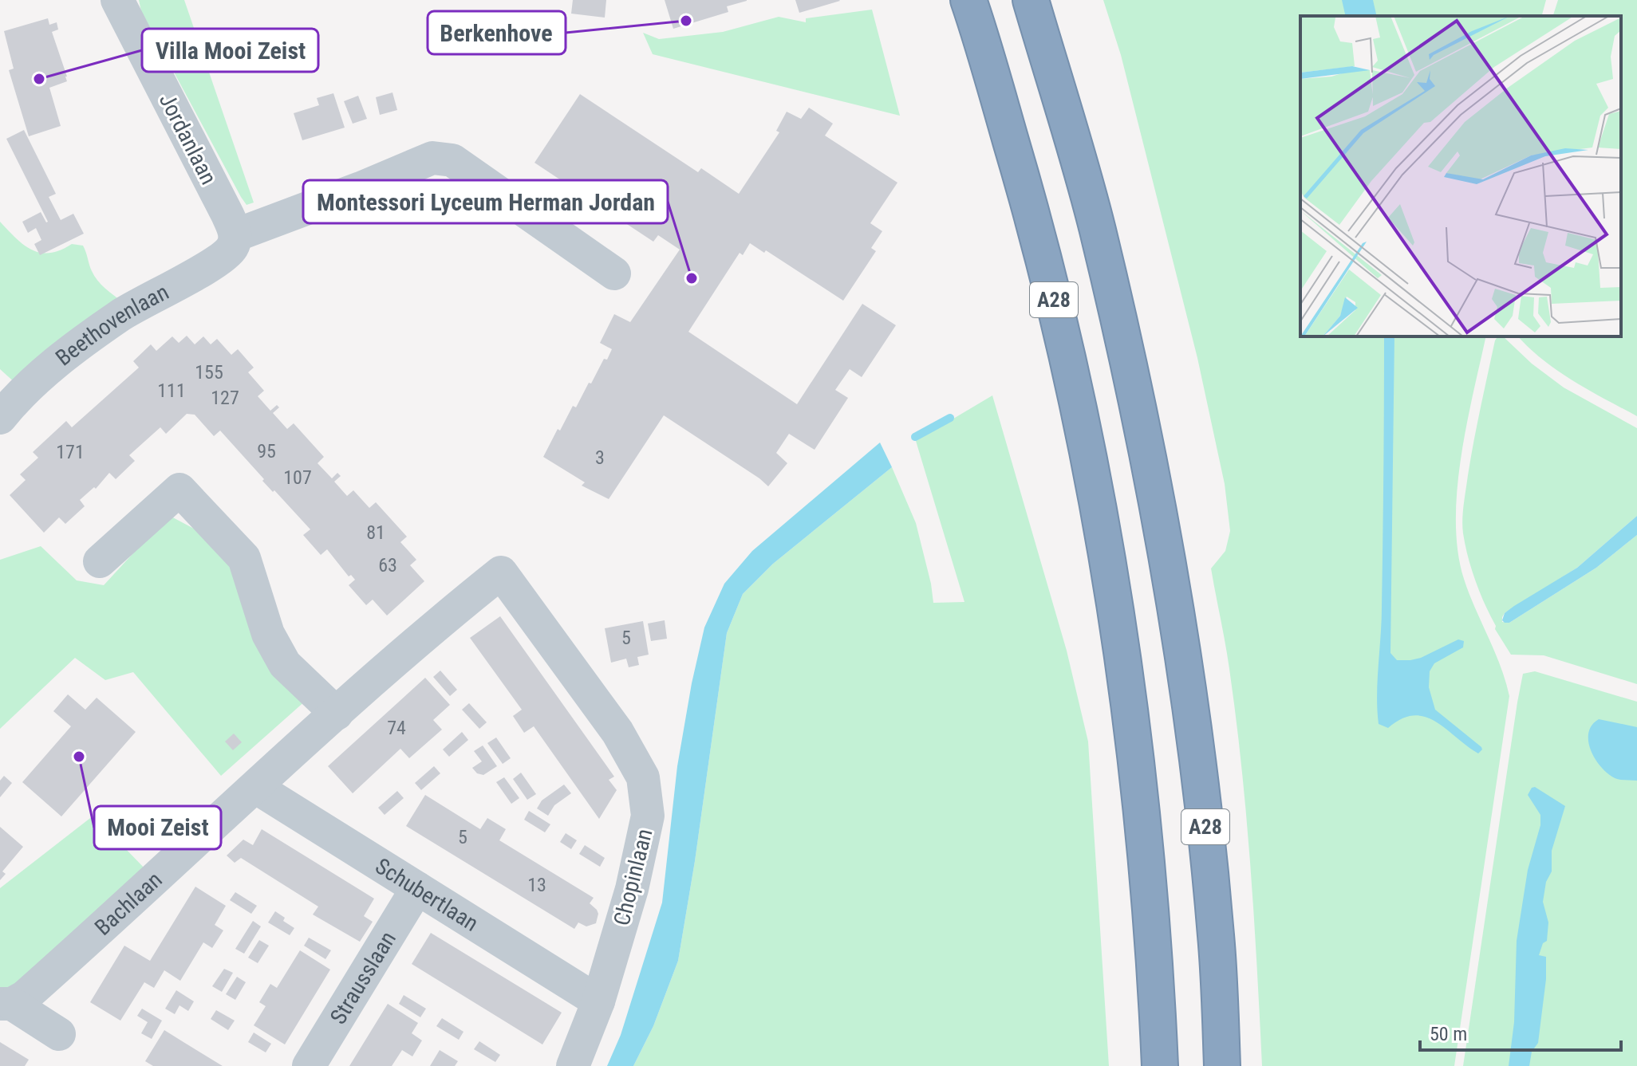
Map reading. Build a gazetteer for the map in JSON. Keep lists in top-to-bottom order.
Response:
{
  "streets": {
    "highway": ["A28"],
    "street": [
      "Jordanlaan",
      "Beethovenlaan",
      "Chopinlaan",
      "Schubertlaan",
      "Bachlaan",
      "Strausslaan"
    ]
  },
  "crossings": [
    ["Jordanlaan", "Beethovenlaan"],
    ["Chopinlaan", "Schubertlaan"],
    ["Chopinlaan", "Bachlaan"],
    ["Schubertlaan", "Bachlaan"],
    ["Schubertlaan", "Strausslaan"]
  ],
  "places": [
    "Berkenhove",
    "Villa Mooi Zeist",
    "Montessori Lyceum Herman Jordan",
    "Mooi Zeist"
  ],
  "house_numbers": [
    "155",
    "111",
    "127",
    "95",
    "171",
    "3",
    "107",
    "81",
    "63",
    "5",
    "74",
    "5",
    "13"
  ],
  "scale_bar": "50 m"
}
